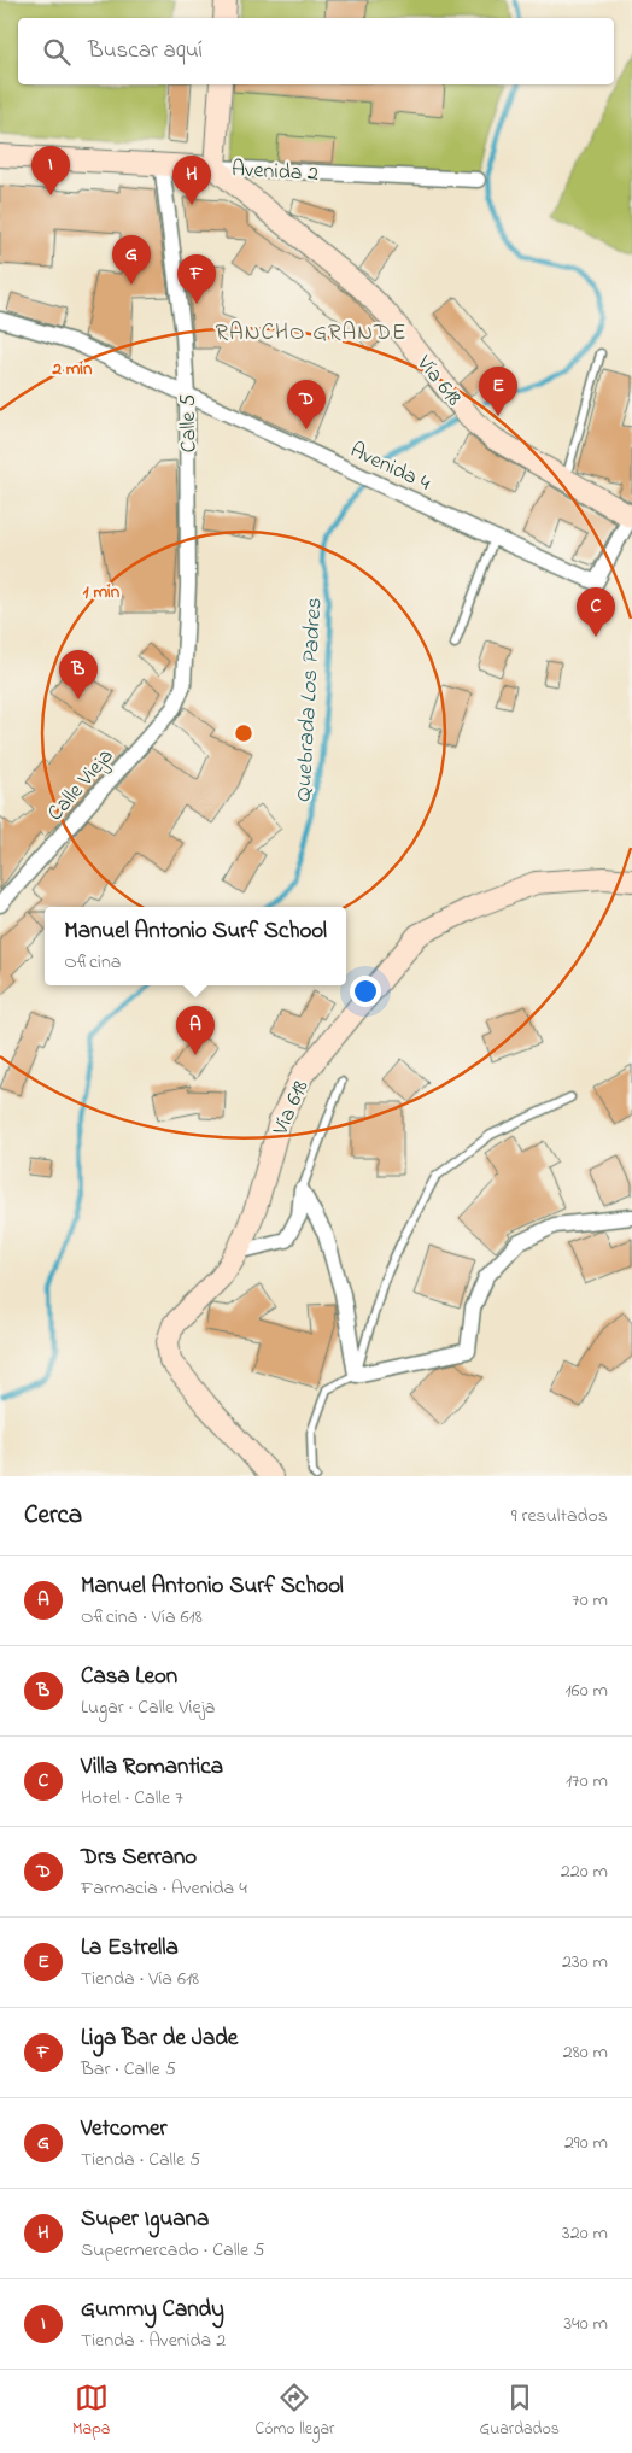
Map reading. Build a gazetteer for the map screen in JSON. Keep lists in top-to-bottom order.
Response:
{
  "streets": {
    "street": [
      "Avenida 2",
      "Vía 618",
      "Calle 5",
      "Avenida 4",
      "Calle Vieja"
    ]
  },
  "crossings": [
    ["Avenida 2", "Vía 618"],
    ["Avenida 2", "Calle 5"],
    ["Vía 618", "Avenida 4"],
    ["Calle 5", "Avenida 4"],
    ["Calle 5", "Calle Vieja"]
  ],
  "districts": ["RANCHO GRANDE"],
  "water": ["Quebrada Los Padres"],
  "page": {
    "search": "Buscar aquí",
    "pins": [
      "I",
      "H",
      "G",
      "F",
      "E",
      "D",
      "C",
      "B",
      "A"
    ],
    "popup": ["Manuel Antonio Surf School", "Oficina"],
    "heading": ["Cerca", "9 resultados"],
    "list": [
      {
        "mark": "A",
        "name": "Manuel Antonio Surf School",
        "note": "Oficina · Vía 618",
        "value": "70 m"
      },
      {
        "mark": "B",
        "name": "Casa Leon",
        "note": "Lugar · Calle Vieja",
        "value": "160 m"
      },
      {
        "mark": "C",
        "name": "Villa Romantica",
        "note": "Hotel · Calle 7",
        "value": "170 m"
      },
      {
        "mark": "D",
        "name": "Drs Serrano",
        "note": "Farmacia · Avenida 4",
        "value": "220 m"
      },
      {
        "mark": "E",
        "name": "La Estrella",
        "note": "Tienda · Vía 618",
        "value": "230 m"
      },
      {
        "mark": "F",
        "name": "Liga Bar de Jade",
        "note": "Bar · Calle 5",
        "value": "280 m"
      },
      {
        "mark": "G",
        "name": "Vetcomer",
        "note": "Tienda · Calle 5",
        "value": "290 m"
      },
      {
        "mark": "H",
        "name": "Super Iguana",
        "note": "Supermercado · Calle 5",
        "value": "320 m"
      },
      {
        "mark": "I",
        "name": "Gummy Candy",
        "note": "Tienda · Avenida 2",
        "value": "340 m"
      }
    ],
    "nav": ["Mapa", "Cómo llegar", "Guardados"]
  },
  "rings": ["2 min", "1 min"]
}
